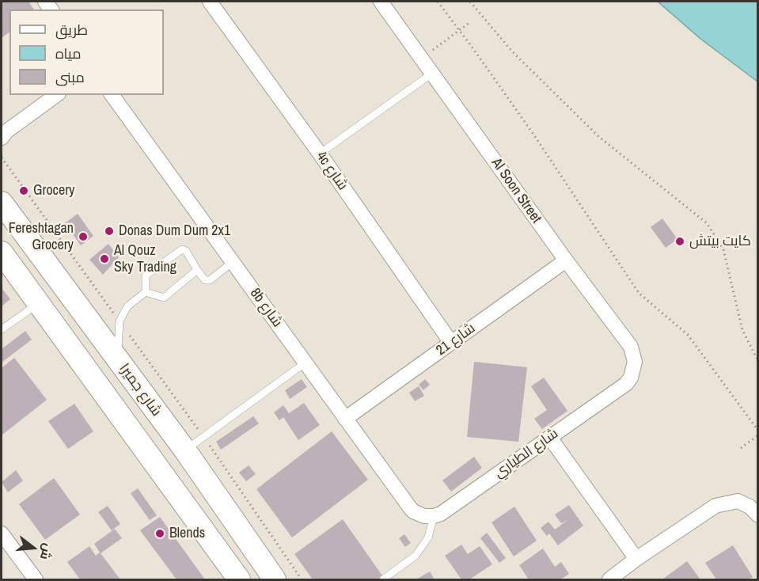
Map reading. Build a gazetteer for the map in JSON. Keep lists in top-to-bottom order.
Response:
{
  "streets": {
    "main road": ["شارع جميرا"],
    "street": [
      "4c شارع",
      "Al Soon Street",
      "8b شارع",
      "شارع 21",
      "شارع الطياري"
    ]
  },
  "crossings": [
    ["4c شارع", "شارع 21"],
    ["Al Soon Street", "شارع 21"],
    ["Al Soon Street", "شارع الطياري"],
    ["8b شارع", "شارع 21"],
    ["8b شارع", "شارع الطياري"]
  ],
  "places": [
    "Grocery",
    "Donas Dum Dum 2x1",
    "Fereshtagan Grocery",
    "كايت بيتش",
    "Al Qouz Sky Trading",
    "Blends"
  ],
  "legend": ["طريق", "مياه", "مبنى"],
  "north": "right"
}
